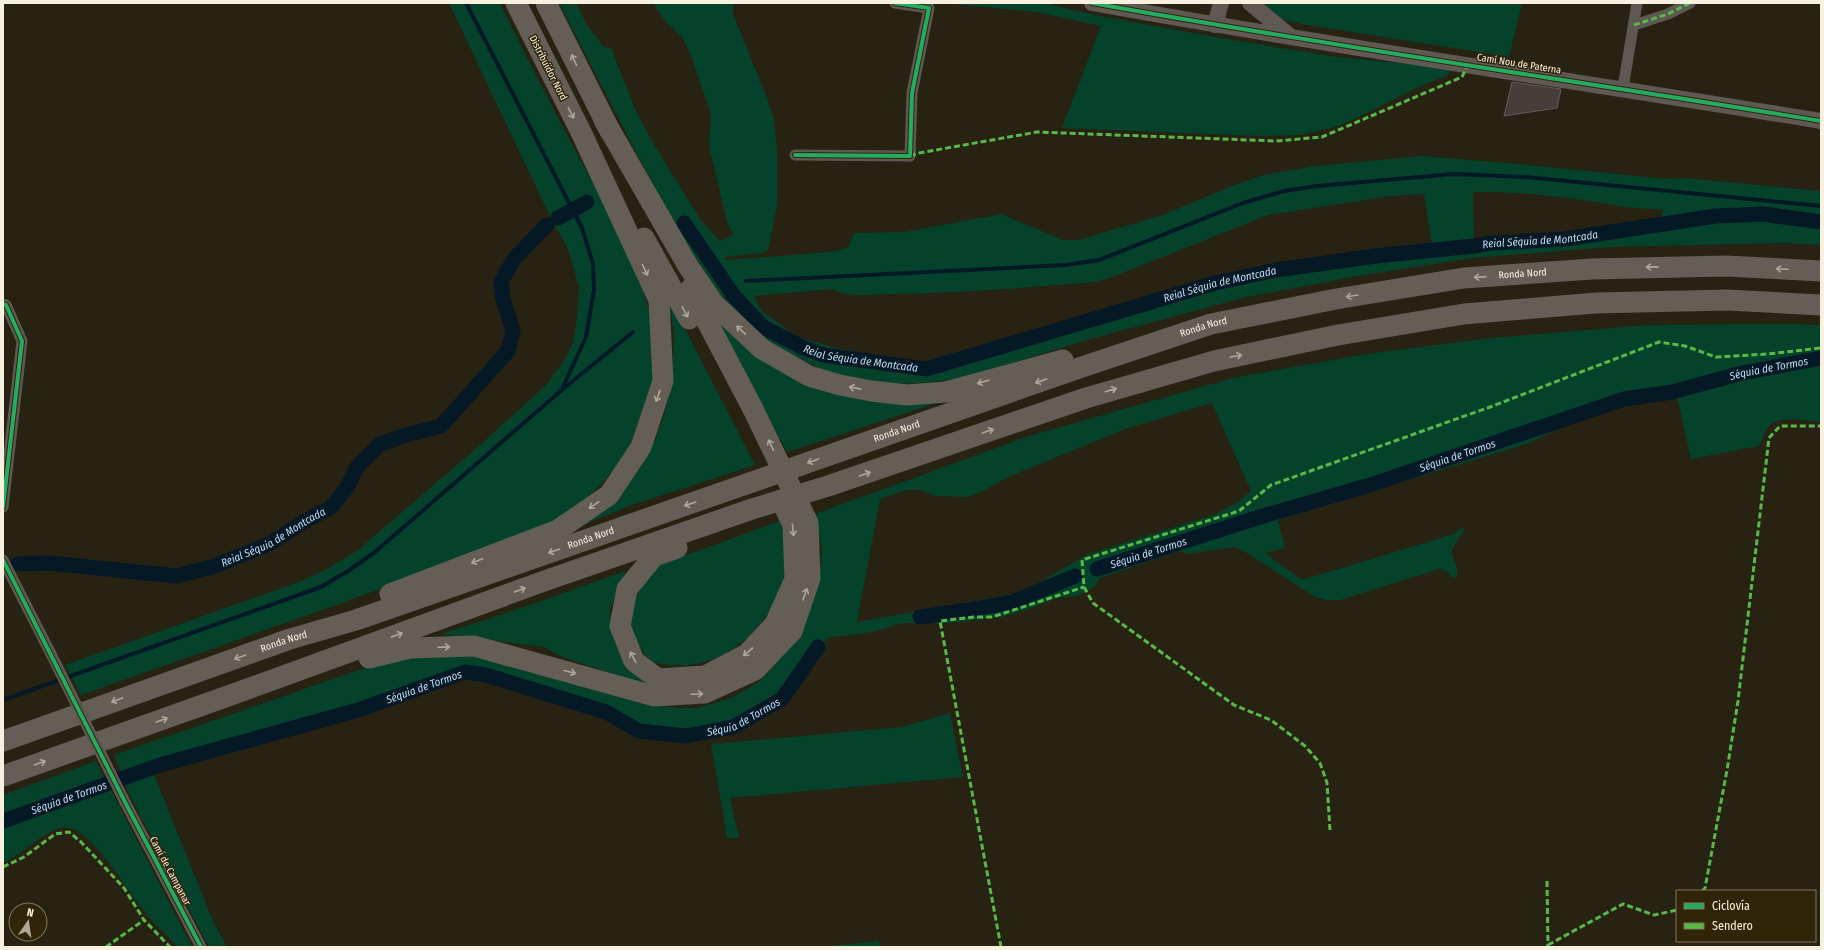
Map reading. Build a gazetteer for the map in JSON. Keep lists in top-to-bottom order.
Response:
{
  "streets": {
    "highway": ["Distribuïdor Nord", "Ronda Nord"],
    "street": ["Camí Nou de Paterna", "Camí de Campanar"]
  },
  "water": ["Reial Séquia de Montcada", "Séquia de Tormos"],
  "legend": ["Ciclovía", "Sendero"],
  "north": "top"
}
